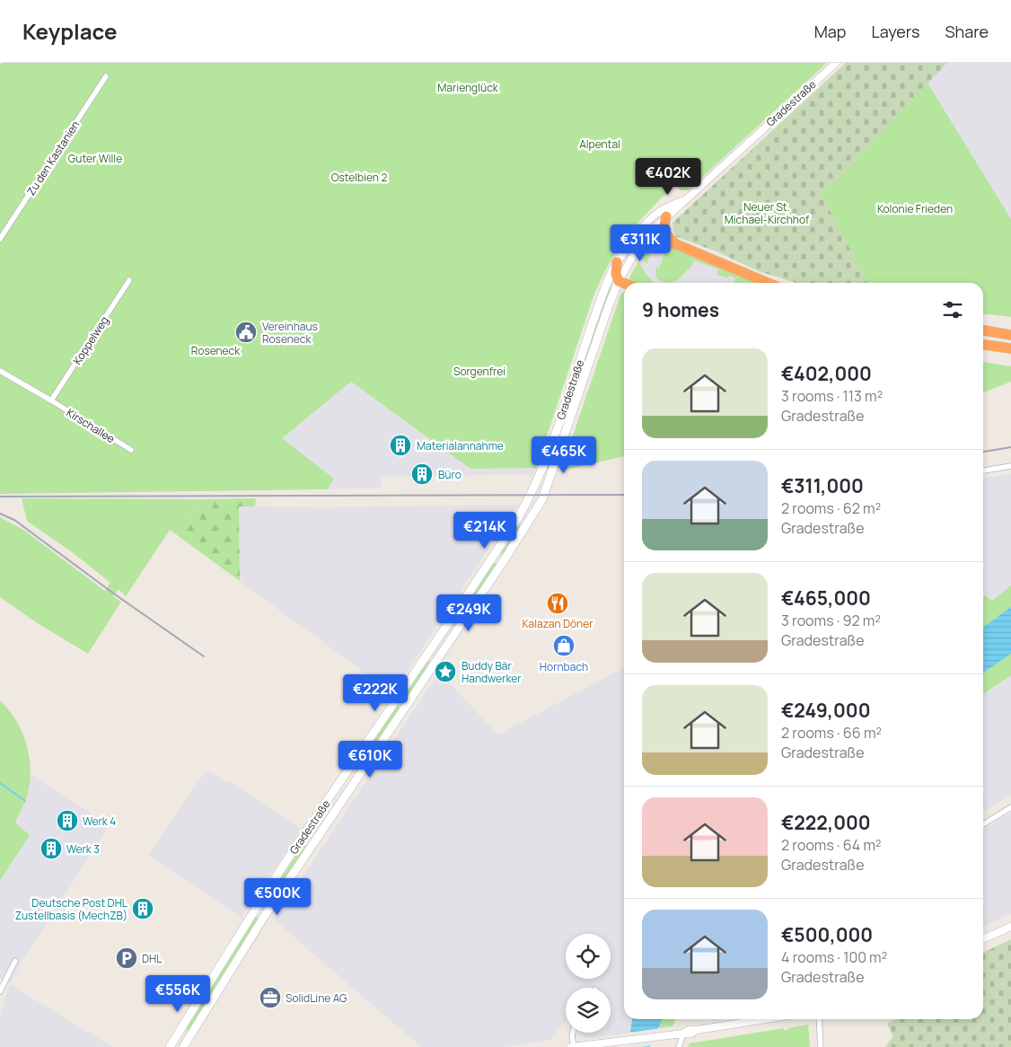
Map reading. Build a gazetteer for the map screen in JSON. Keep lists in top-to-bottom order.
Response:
{
  "streets": {
    "main road": ["Gradestraße"],
    "street": ["Zu den Kastanien", "Koppelweg", "Kirschallee"]
  },
  "crossings": [
    ["Koppelweg", "Kirschallee"]
  ],
  "parks": [
    "Marienglück",
    "Alpental",
    "Guter Wille",
    "Ostelbien 2",
    "Neuer St. Michael-Kirchhof",
    "Kolonie Frieden",
    "Roseneck",
    "Sorgenfrei"
  ],
  "places": {
    "public building": ["Vereinhaus Roseneck"],
    "building": [
      "Materialannahme",
      "Büro",
      "Werk 4",
      "Werk 3",
      "Deutsche Post DHL Zustellbasis (MechZB)"
    ],
    "restaurant": ["Kalazan Döner"],
    "shop": ["Hornbach"],
    "place": ["Buddy Bär Handwerker"],
    "parking": ["DHL"],
    "office": ["SolidLine AG"]
  },
  "page": {
    "header": "Keyplace",
    "nav": ["Map", "Layers", "Share"],
    "price": [
      "€402K",
      "€311K",
      "€465K",
      "€214K",
      "€249K",
      "€222K",
      "€610K",
      "€500K",
      "€556K"
    ],
    "heading": "9 homes",
    "list": [
      {
        "name": "€402,000",
        "note": "3 rooms · 113 m² · Gradestraße"
      },
      {
        "name": "€311,000",
        "note": "2 rooms · 62 m² · Gradestraße"
      },
      {
        "name": "€465,000",
        "note": "3 rooms · 92 m² · Gradestraße"
      },
      {
        "name": "€249,000",
        "note": "2 rooms · 66 m² · Gradestraße"
      },
      {
        "name": "€222,000",
        "note": "2 rooms · 64 m² · Gradestraße"
      },
      {
        "name": "€500,000",
        "note": "4 rooms · 100 m² · Gradestraße"
      }
    ]
  }
}
